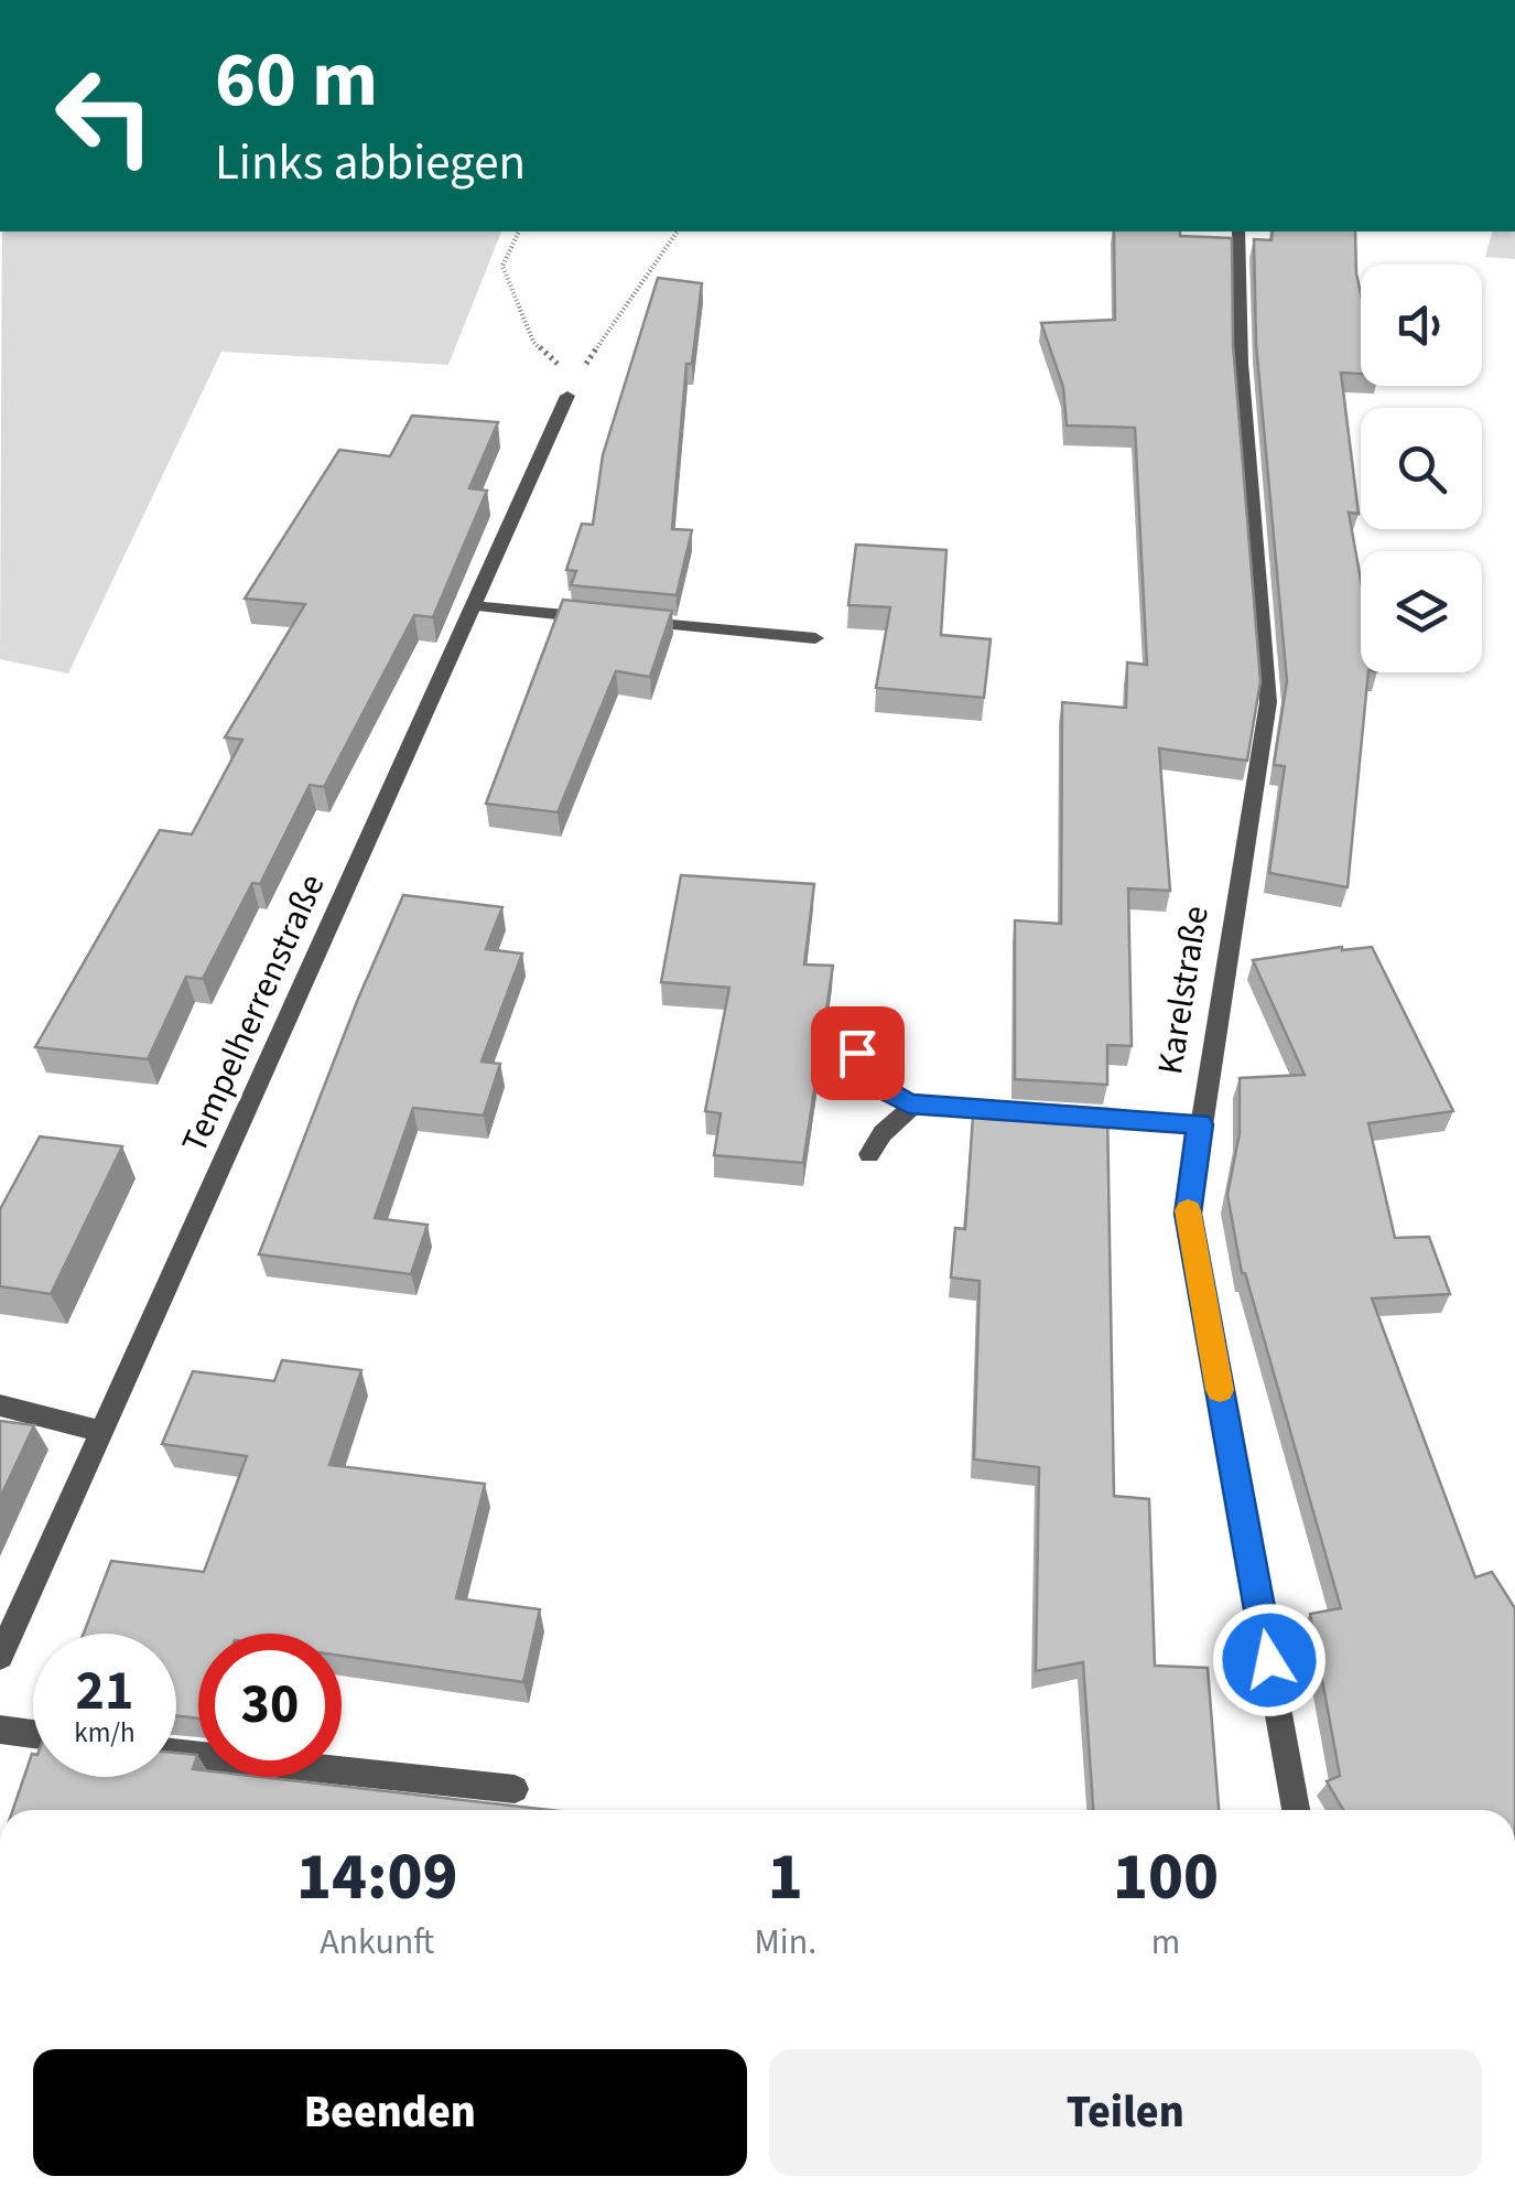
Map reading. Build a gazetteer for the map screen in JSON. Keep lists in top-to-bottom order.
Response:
{
  "streets": {
    "street": ["Karelstraße", "Tempelherrenstraße"]
  },
  "page": {
    "turn": ["60 m", "Links abbiegen"],
    "speed": "21 km/h",
    "limit": "30",
    "eta": [
      "14:09",
      "Ankunft",
      "1",
      "Min.",
      "100",
      "m"
    ],
    "buttons": ["Beenden", "Teilen"]
  }
}
